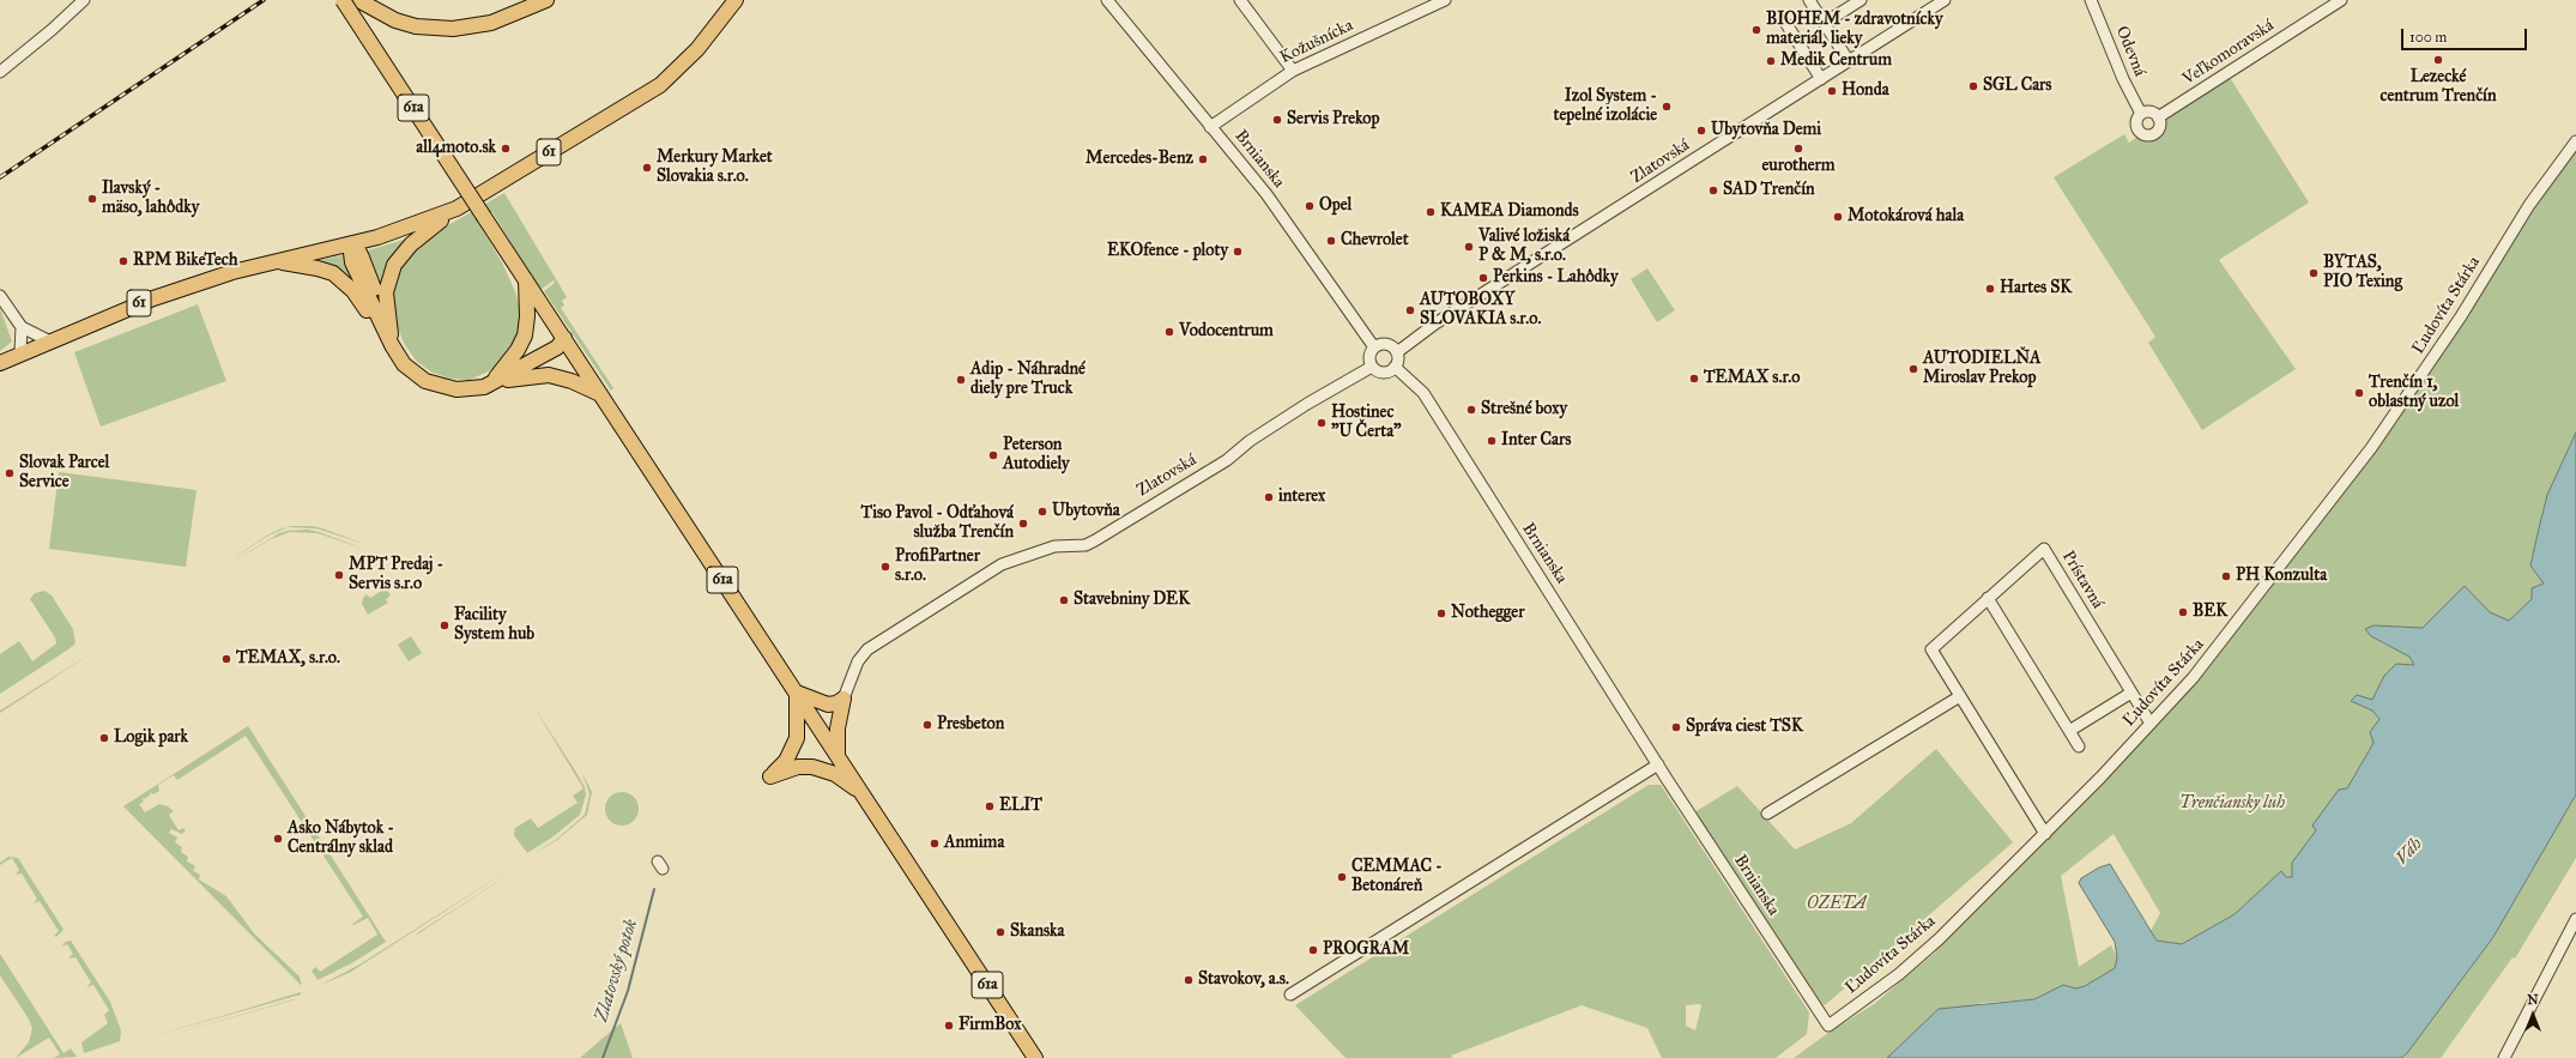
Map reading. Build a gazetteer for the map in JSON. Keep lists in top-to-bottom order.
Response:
{
  "streets": {
    "main road": ["61a", "61"],
    "street": [
      "Kožušnícka",
      "Odevná",
      "Veľkomoravská",
      "Brnianska",
      "Zlatovská",
      "Ľudovíta Stárka",
      "Prístavná"
    ]
  },
  "crossings": [
    ["Kožušnícka", "Brnianska"],
    ["Odevná", "Veľkomoravská"],
    ["Brnianska", "Zlatovská"],
    ["Brnianska", "Ľudovíta Stárka"],
    ["Ľudovíta Stárka", "Prístavná"]
  ],
  "water": ["Váh", "Zlatovský potok"],
  "parks": ["Trenčiansky luh", "OZETA"],
  "places": [
    "BIOHEM - zdravotnícky materiál, lieky",
    "Lezecké centrum Trenčín",
    "Medik Centrum",
    "SGL Cars",
    "Honda",
    "Izol System - tepelné izolácie",
    "Servis Prekop",
    "Ubytovňa Demi",
    "all4moto.sk",
    "eurotherm",
    "Mercedes-Benz",
    "Merkury Market Slovakia s.r.o.",
    "SAD Trenčín",
    "Ilavský - mäso, lahôdky",
    "Opel",
    "KAMEA Diamonds",
    "Motokárová hala",
    "Chevrolet",
    "Valivé ložiská P & M, s.r.o.",
    "EKOfence - ploty",
    "RPM BikeTech",
    "BYTAS, PIO Texing",
    "Perkins - Lahôdky",
    "Hartes SK",
    "AUTOBOXY SLOVAKIA s.r.o.",
    "Vodocentrum",
    "AUTODIELŇA Miroslav Prekop",
    "TEMAX s.r.o",
    "Adip - Náhradné diely pre Truck",
    "Trenčín 1, oblastný uzol",
    "Strešné boxy",
    "Hostinec \"U Čerta\"",
    "Inter Cars",
    "Peterson Autodiely",
    "Slovak Parcel Service",
    "interex",
    "Ubytovňa",
    "Tiso Pavol - Odťahová služba Trenčín",
    "ProfiPartner s.r.o.",
    "MPT Predaj - Servis s.r.o",
    "PH Konzulta",
    "Stavebniny DEK",
    "BEK",
    "Nothegger",
    "Facility System hub",
    "TEMAX, s.r.o.",
    "Presbeton",
    "Správa ciest TSK",
    "Logik park",
    "ELIT",
    "Asko Nábytok - Centrálny sklad",
    "Anmima",
    "CEMMAC - Betonáreň",
    "Skanska",
    "PROGRAM",
    "Stavokov, a.s.",
    "FirmBox"
  ],
  "scale_bar": "100 m",
  "north": "top"
}
